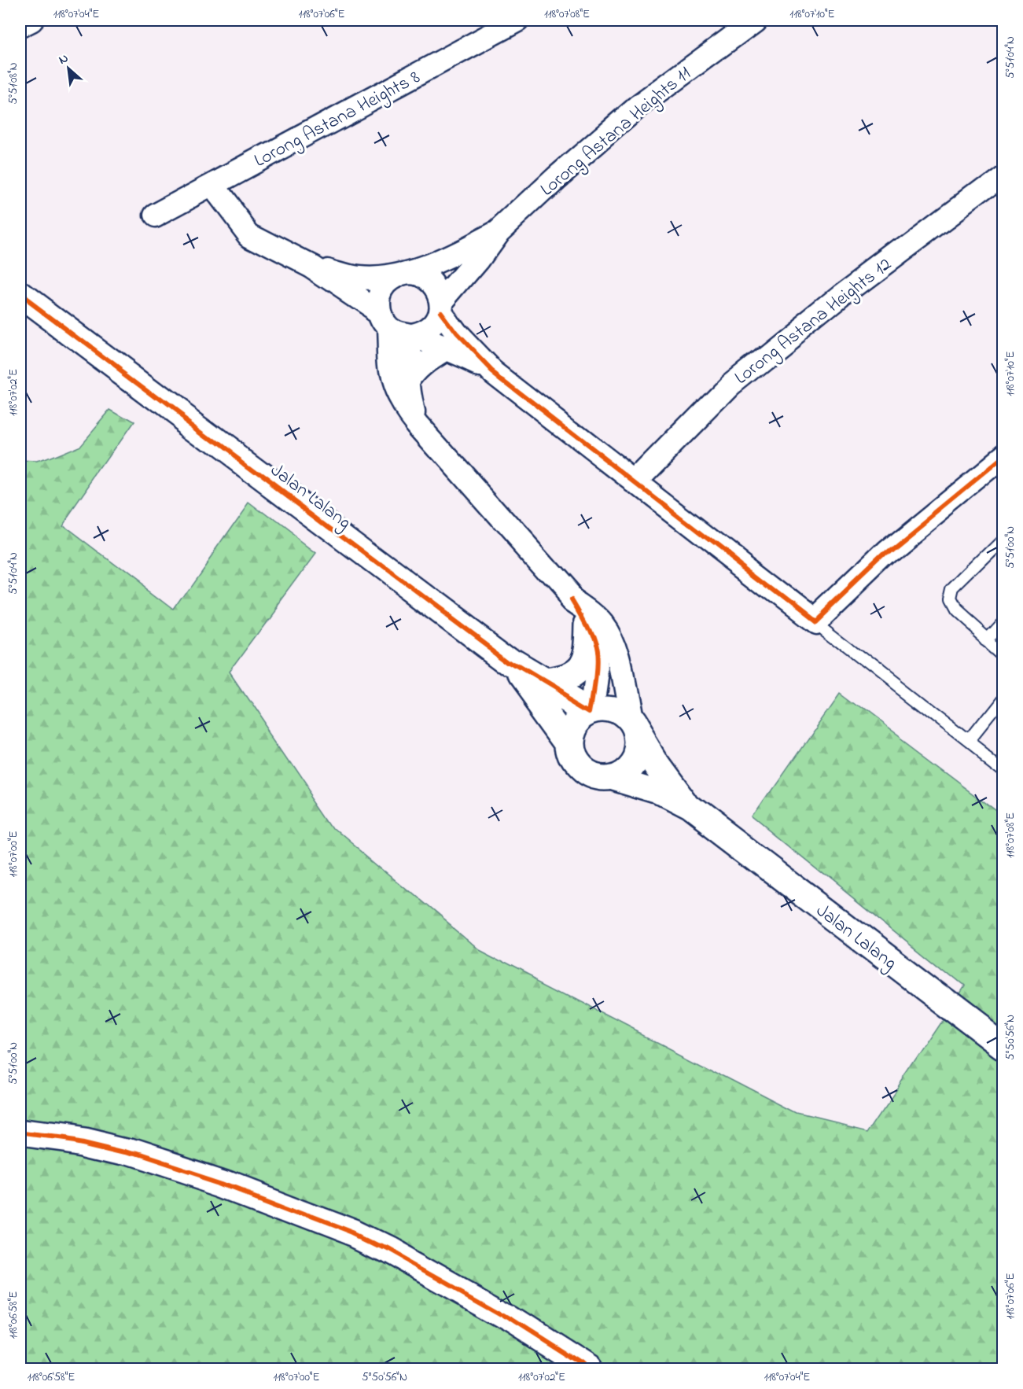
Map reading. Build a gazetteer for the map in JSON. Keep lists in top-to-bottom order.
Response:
{
  "streets": {
    "street": [
      "Lorong Astana Heights 8",
      "Lorong Astana Heights 11",
      "Lorong Astana Heights 12",
      "Jalan Lalang"
    ]
  },
  "north": "top left",
  "coordinates": [
    "118°07'04\"E",
    "118°07'06\"E",
    "118°07'08\"E",
    "118°07'10\"E",
    "5°51'04\"N",
    "5°51'08\"N",
    "118°07'02\"E",
    "5°51'00\"N",
    "118°07'00\"E",
    "5°50'56\"N",
    "118°06'58\"E"
  ]
}
